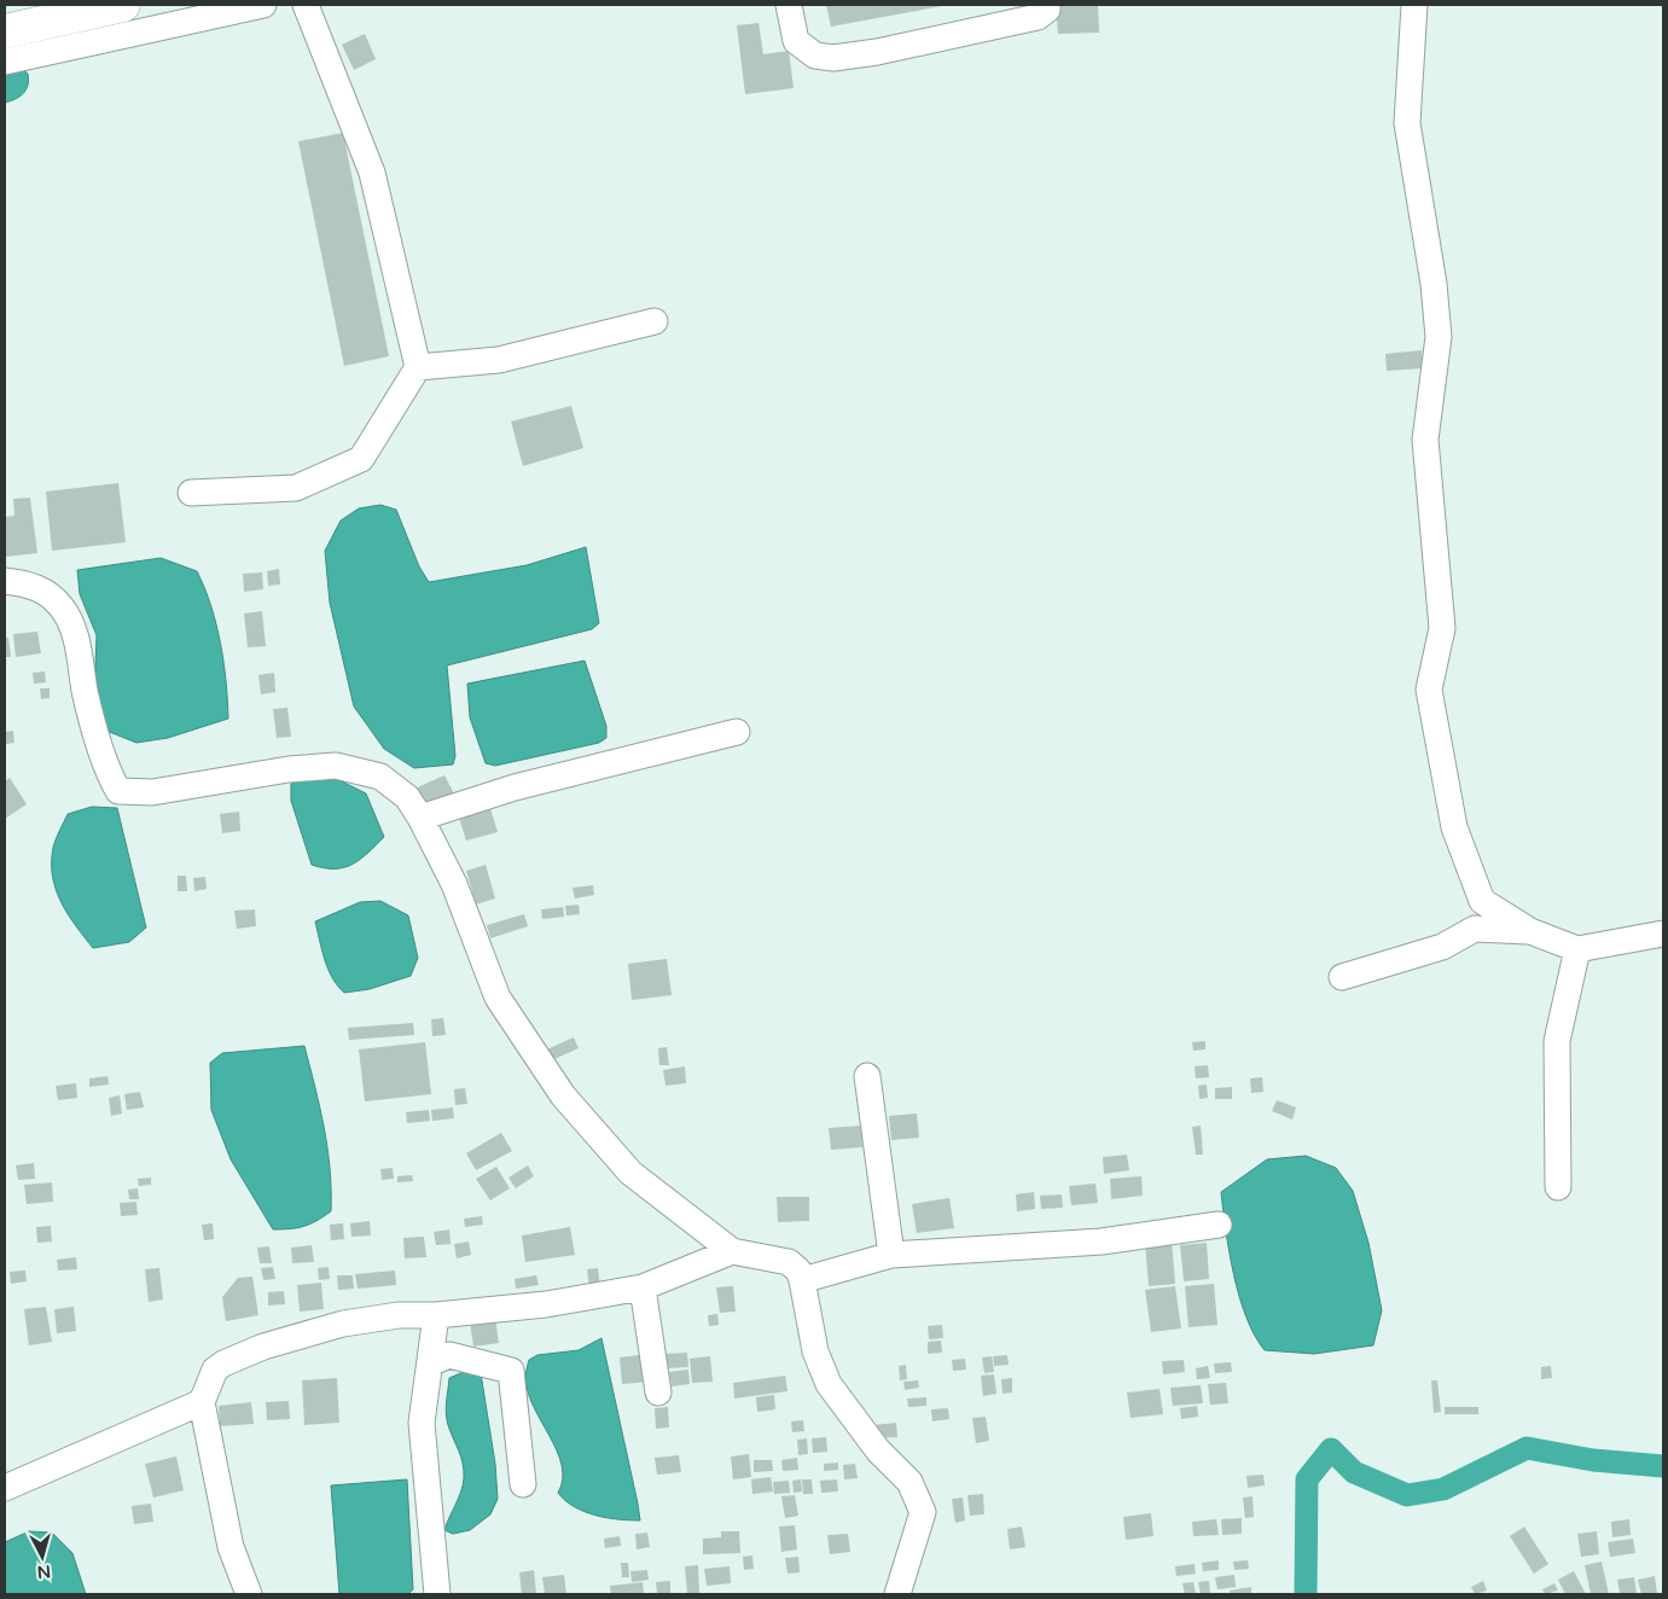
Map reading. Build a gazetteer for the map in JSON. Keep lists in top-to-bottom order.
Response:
{
  "north": "bottom"
}
